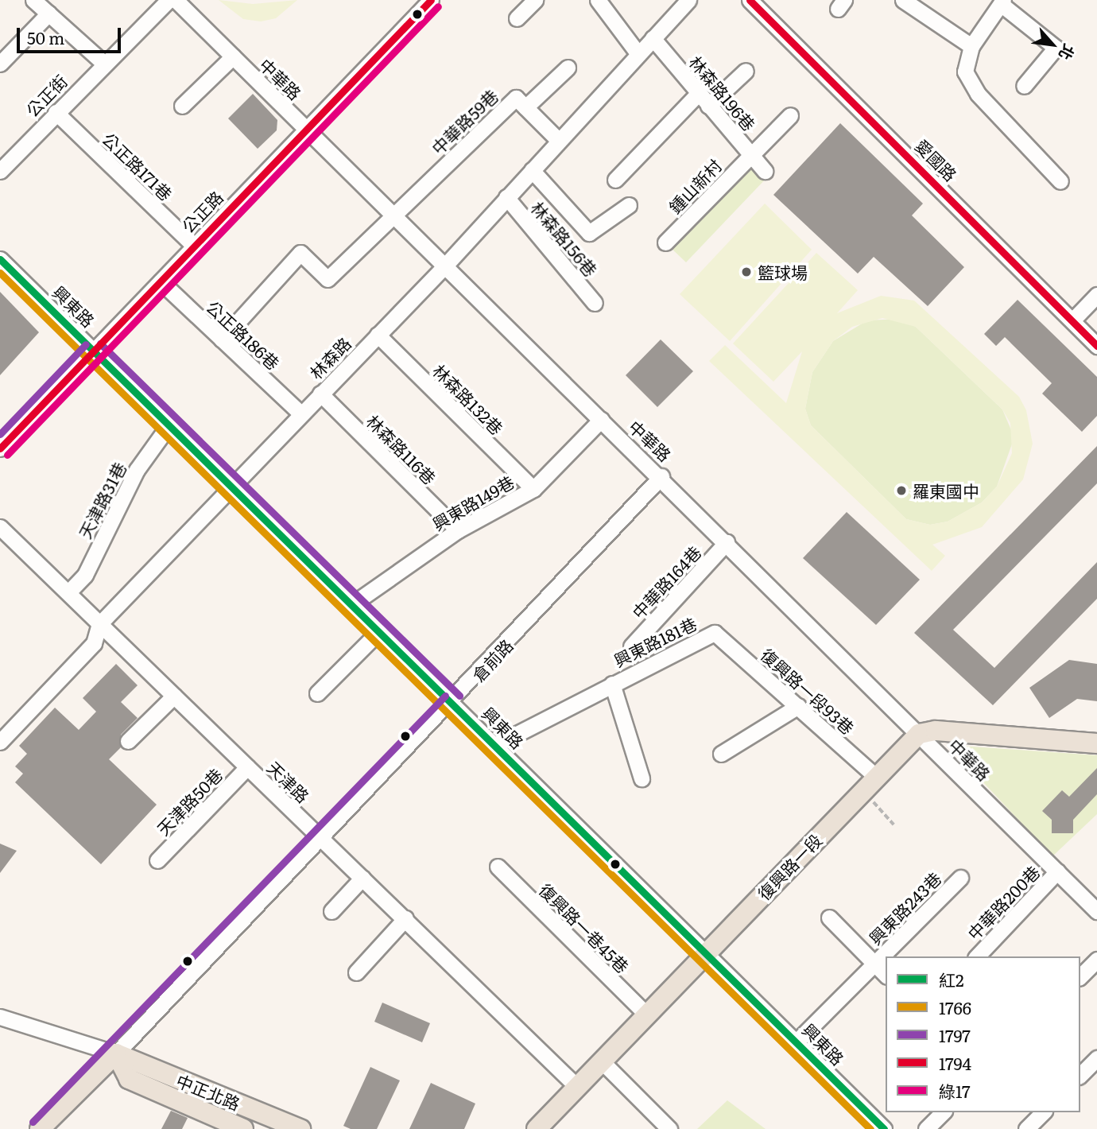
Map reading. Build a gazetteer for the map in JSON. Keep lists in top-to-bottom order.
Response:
{
  "streets": {
    "main road": ["倉前路", "復興路一段", "中正北路"],
    "street": [
      "中華路",
      "林森路196巷",
      "公正街",
      "中華路59巷",
      "愛國路",
      "公正路171巷",
      "鍾山新村",
      "公正路",
      "林森路156巷",
      "興東路",
      "公正路186巷",
      "林森路",
      "林森路132巷",
      "林森路116巷",
      "天津路31巷",
      "興東路149巷",
      "中華路164巷",
      "興東路181巷",
      "復興路一段93巷",
      "天津路",
      "天津路50巷",
      "中華路200巷",
      "興東路243巷",
      "復興路一巷45巷"
    ]
  },
  "crossings": [
    ["中華路", "中華路59巷"],
    ["中華路", "公正路"],
    ["中華路", "林森路"],
    ["中華路", "興東路149巷"],
    ["中華路", "中華路164巷"],
    ["中華路", "倉前路"],
    ["中華路", "復興路一段"],
    ["中華路", "中華路200巷"],
    ["林森路196巷", "鍾山新村"],
    ["林森路196巷", "林森路"],
    ["公正街", "公正路171巷"],
    ["公正路171巷", "公正路"],
    ["公正路", "興東路"],
    ["公正路", "公正路186巷"],
    ["林森路156巷", "林森路"],
    ["興東路", "林森路"],
    ["興東路", "天津路31巷"],
    ["興東路", "興東路149巷"],
    ["興東路", "興東路181巷"],
    ["興東路", "倉前路"],
    ["興東路", "復興路一段"],
    ["興東路", "興東路243巷"],
    ["公正路186巷", "林森路"],
    ["林森路", "林森路132巷"],
    ["林森路", "林森路116巷"],
    ["林森路", "天津路"],
    ["林森路132巷", "興東路149巷"],
    ["林森路116巷", "興東路149巷"],
    ["天津路31巷", "天津路"],
    ["興東路181巷", "復興路一段93巷"],
    ["倉前路", "天津路"],
    ["倉前路", "中正北路"],
    ["復興路一段93巷", "復興路一段"],
    ["天津路", "天津路50巷"],
    ["天津路", "復興路一段"],
    ["復興路一段", "復興路一巷45巷"]
  ],
  "places": ["籃球場", "羅東國中"],
  "lines": [
    "transit line 1794",
    "transit line 綠17",
    "transit line 紅2",
    "transit line 1766",
    "transit line 1797"
  ],
  "legend": [
    "紅2",
    "1766",
    "1797",
    "1794",
    "綠17"
  ],
  "scale_bar": "50 m",
  "north": "bottom right"
}
